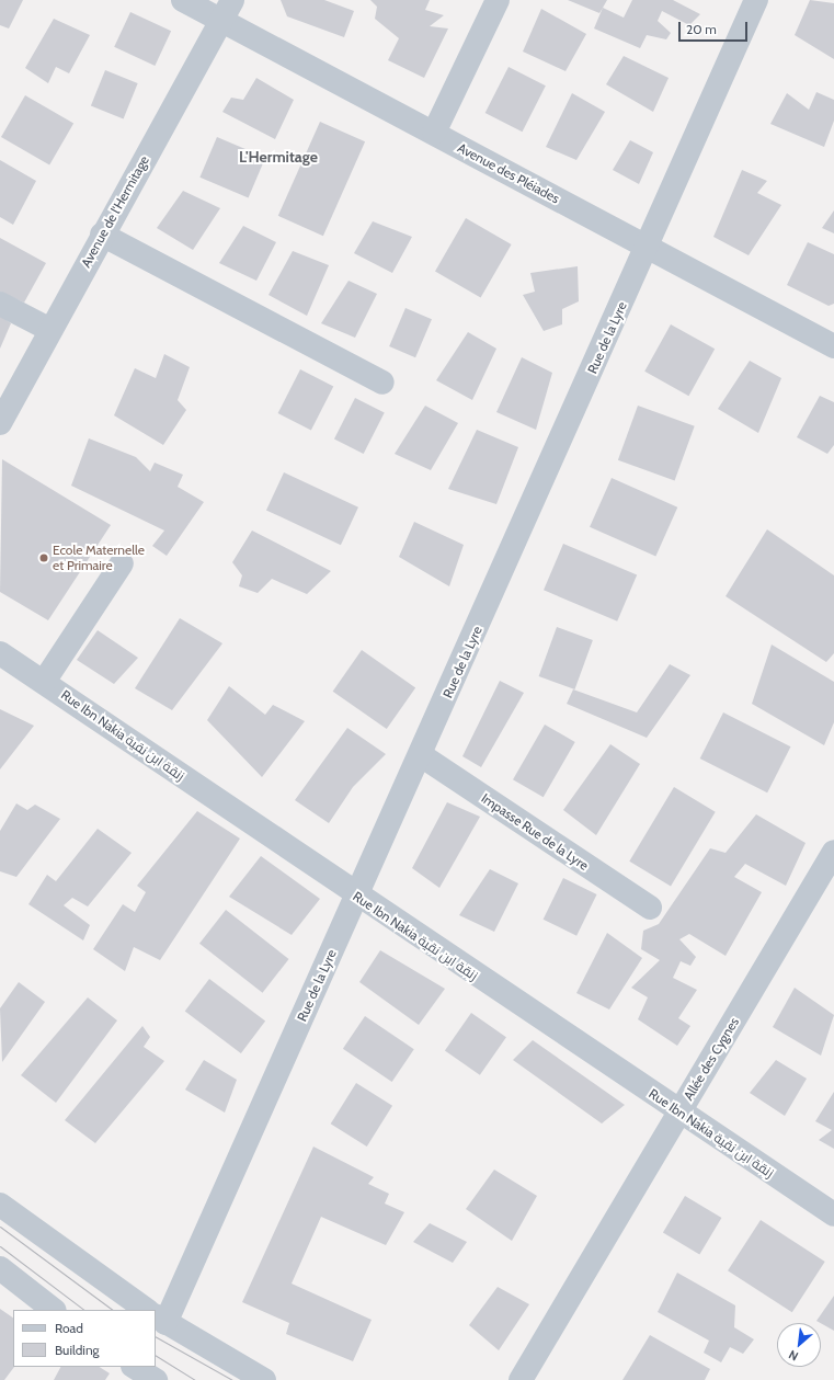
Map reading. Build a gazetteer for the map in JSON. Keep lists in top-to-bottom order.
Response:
{
  "streets": {
    "street": [
      "Avenue des Pléiades",
      "Avenue de l'Hermitage",
      "Rue de la Lyre",
      "Rue Ibn Nakia زنقة ابن نقية",
      "Impasse Rue de la Lyre",
      "Allée des Cygnes"
    ]
  },
  "crossings": [
    ["Avenue des Pléiades", "Avenue de l'Hermitage"],
    ["Avenue des Pléiades", "Rue de la Lyre"],
    ["Rue de la Lyre", "Rue Ibn Nakia زنقة ابن نقية"],
    ["Rue de la Lyre", "Impasse Rue de la Lyre"],
    ["Rue Ibn Nakia زنقة ابن نقية", "Allée des Cygnes"]
  ],
  "districts": ["L'Hermitage"],
  "places": ["Ecole Maternelle et Primaire"],
  "legend": ["Road", "Building"],
  "scale_bar": "20 m",
  "north": "bottom left"
}
